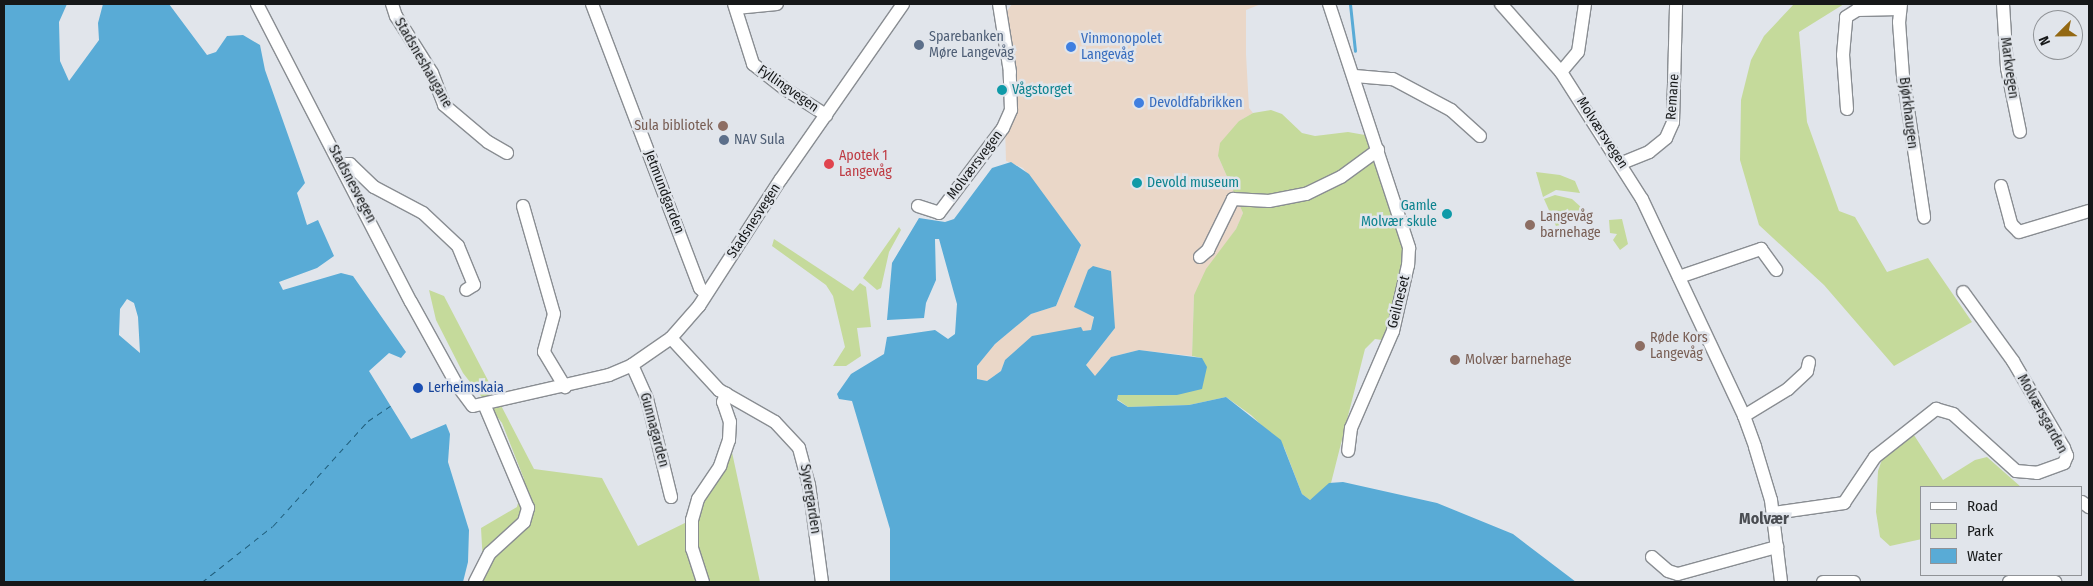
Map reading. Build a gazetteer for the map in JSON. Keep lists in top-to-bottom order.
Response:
{
  "streets": {
    "street": [
      "Stadsneshaugane",
      "Markvegen",
      "Fyllingvegen",
      "Remane",
      "Bjørkhaugen",
      "Molværsvegen",
      "Stadsnesvegen",
      "Jetmundgarden",
      "Geilneset",
      "Molværsgarden",
      "Gunnagarden",
      "Syvergarden"
    ]
  },
  "crossings": [
    ["Fyllingvegen", "Stadsnesvegen"],
    ["Remane", "Molværsvegen"],
    ["Molværsvegen", "Molværsgarden"],
    ["Stadsnesvegen", "Jetmundgarden"],
    ["Stadsnesvegen", "Gunnagarden"],
    ["Stadsnesvegen", "Syvergarden"]
  ],
  "districts": ["Molvær"],
  "places": [
    "Sparebanken Møre Langevåg",
    "Vinmonopolet Langevåg",
    "Vågstorget",
    "Devoldfabrikken",
    "Sula bibliotek",
    "NAV Sula",
    "Apotek 1 Langevåg",
    "Devold museum",
    "Gamle Molvær skule",
    "Langevåg barnehage",
    "Røde Kors Langevåg",
    "Molvær barnehage",
    "Lerheimskaia"
  ],
  "legend": ["Road", "Park", "Water"],
  "north": "bottom left"
}
